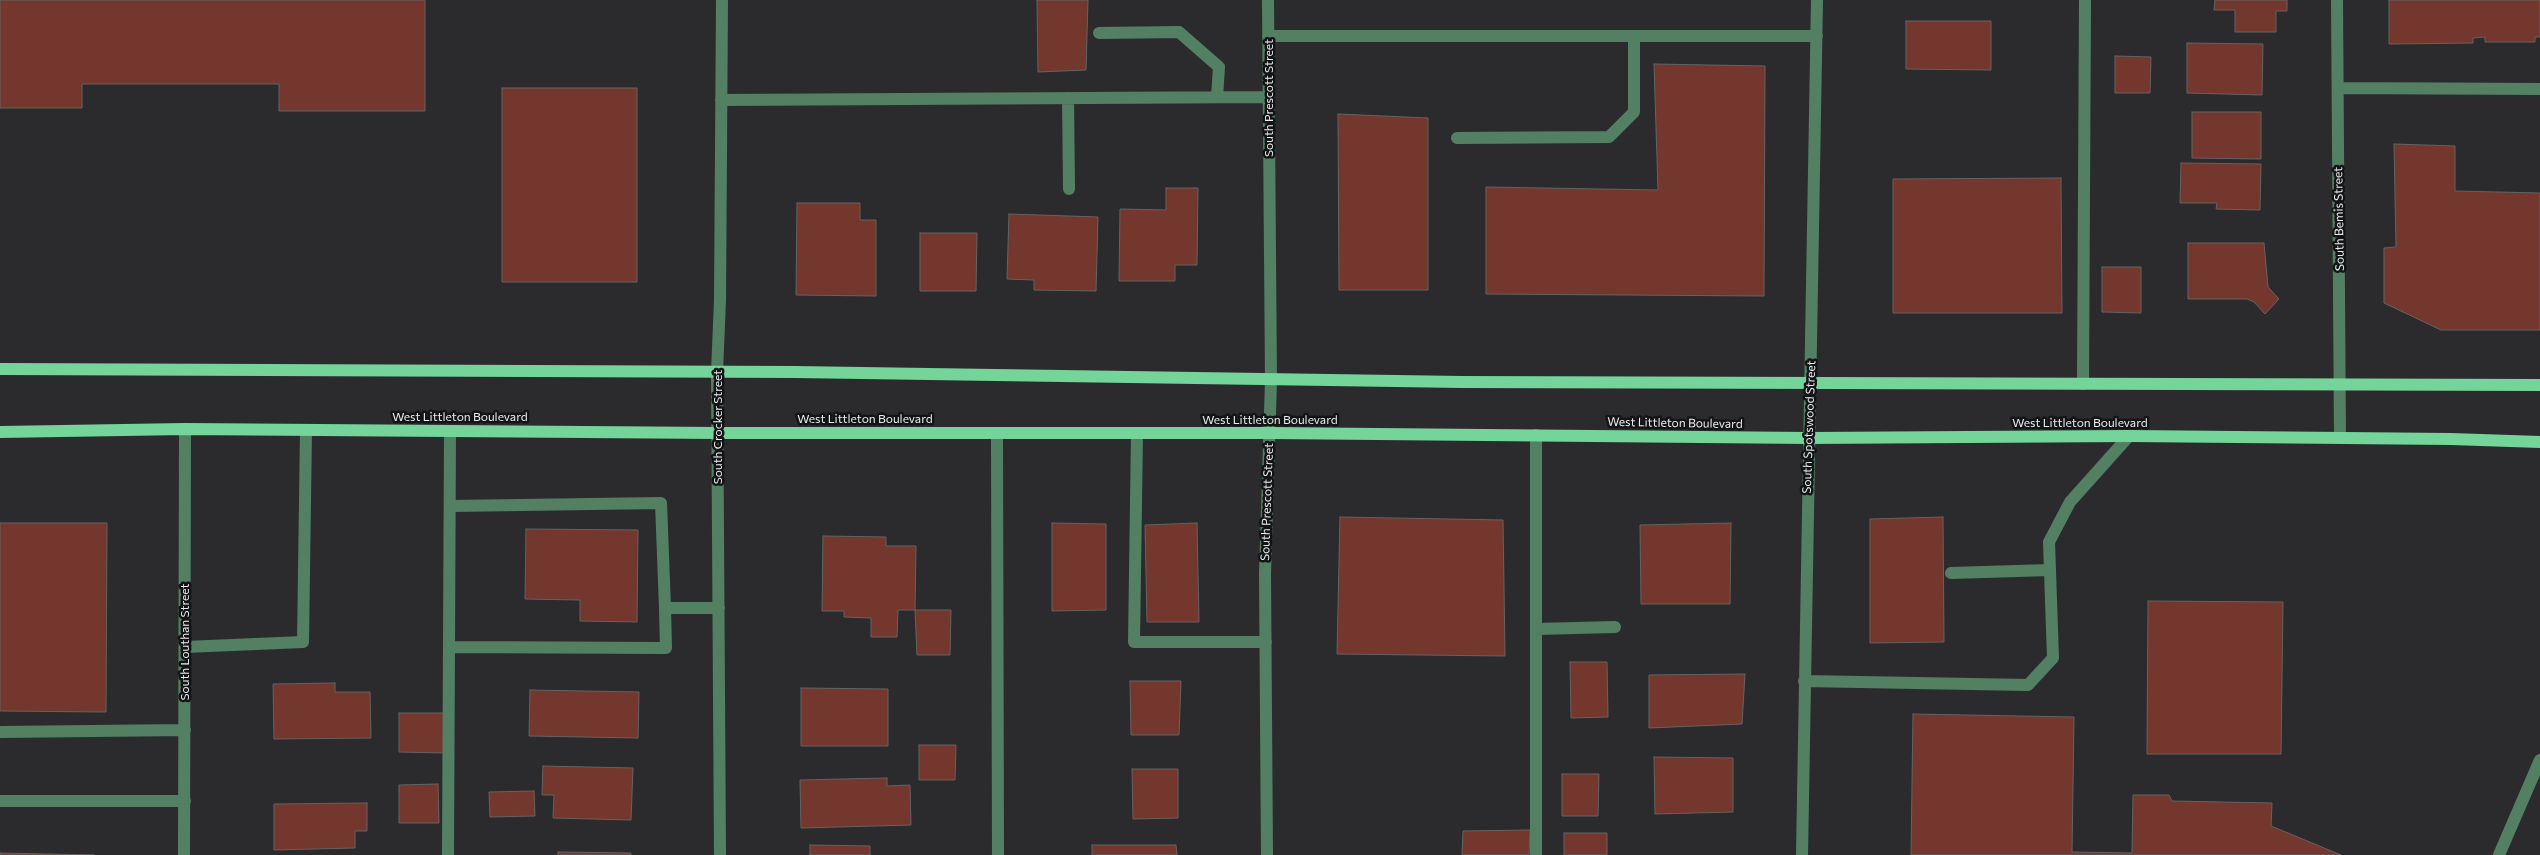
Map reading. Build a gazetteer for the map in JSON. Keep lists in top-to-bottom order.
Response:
{
  "streets": {
    "main road": ["West Littleton Boulevard"],
    "street": [
      "South Prescott Street",
      "South Bemis Street",
      "South Crocker Street",
      "South Spotswood Street",
      "South Louthan Street"
    ]
  },
  "crossings": [
    ["South Prescott Street", "West Littleton Boulevard"],
    ["South Bemis Street", "West Littleton Boulevard"],
    ["West Littleton Boulevard", "South Crocker Street"],
    ["West Littleton Boulevard", "South Spotswood Street"],
    ["West Littleton Boulevard", "South Louthan Street"]
  ]
}
